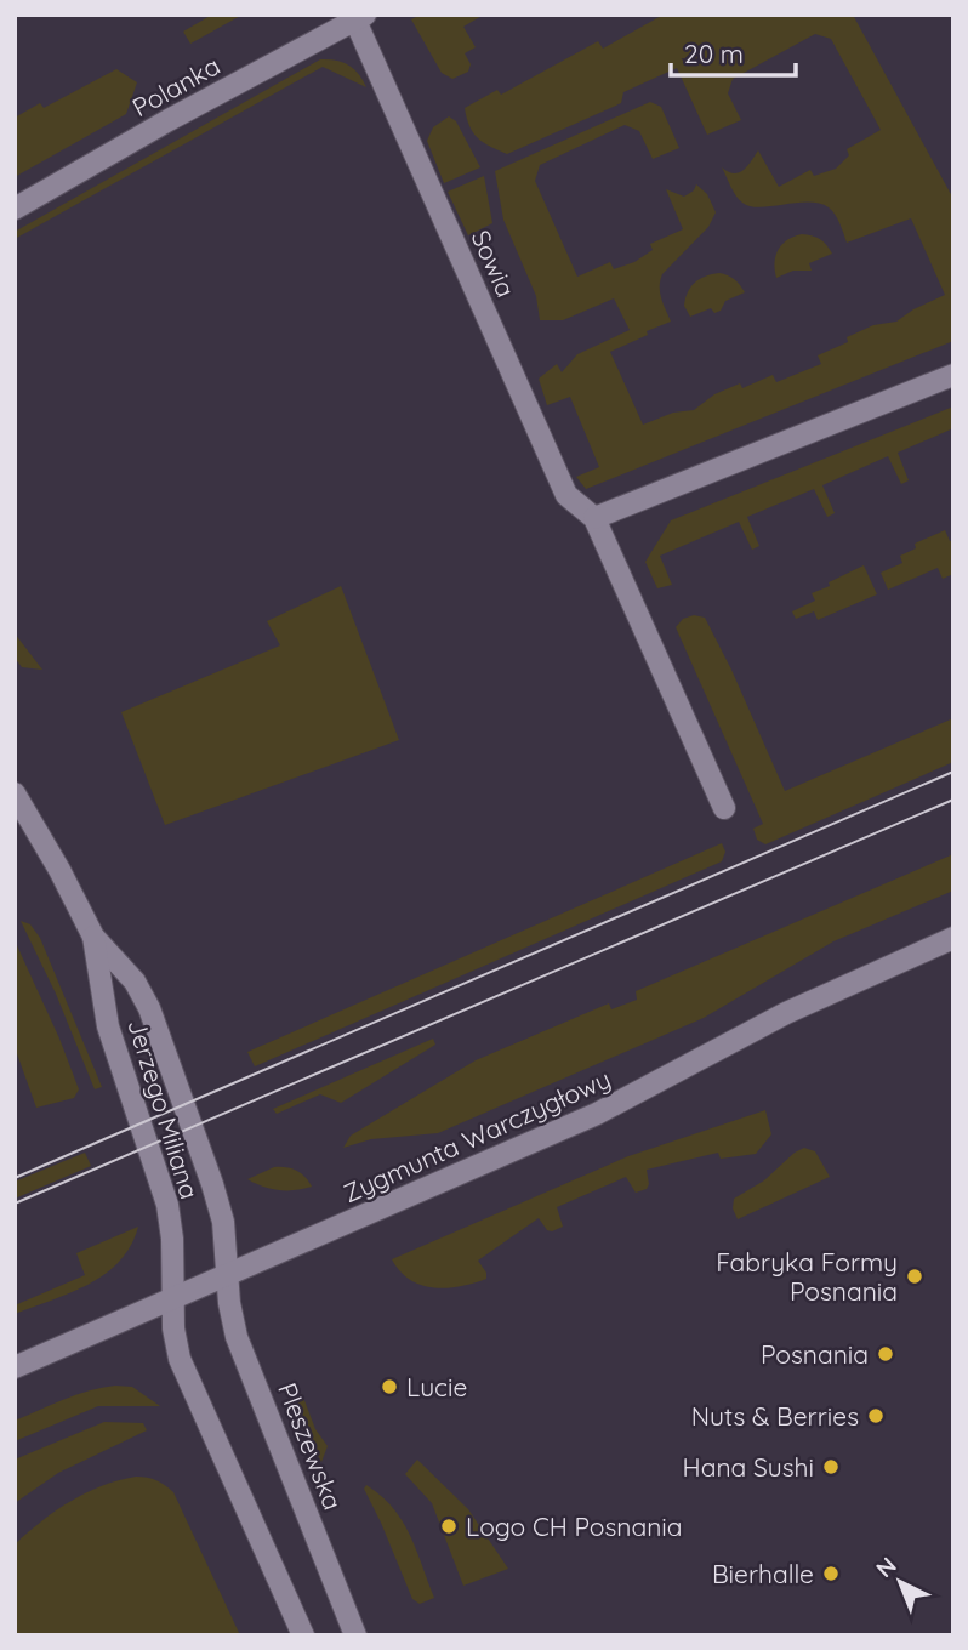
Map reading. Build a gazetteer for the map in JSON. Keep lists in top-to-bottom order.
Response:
{
  "streets": {
    "street": [
      "Polanka",
      "Sowia",
      "Jerzego Miliana",
      "Zygmunta Warczygłowy",
      "Pleszewska"
    ]
  },
  "crossings": [
    ["Polanka", "Sowia"],
    ["Jerzego Miliana", "Zygmunta Warczygłowy"],
    ["Jerzego Miliana", "Pleszewska"],
    ["Zygmunta Warczygłowy", "Pleszewska"]
  ],
  "places": [
    "Fabryka Formy Posnania",
    "Posnania",
    "Lucie",
    "Nuts & Berries",
    "Hana Sushi",
    "Logo CH Posnania",
    "Bierhalle"
  ],
  "scale_bar": "20 m",
  "north": "top left"
}
